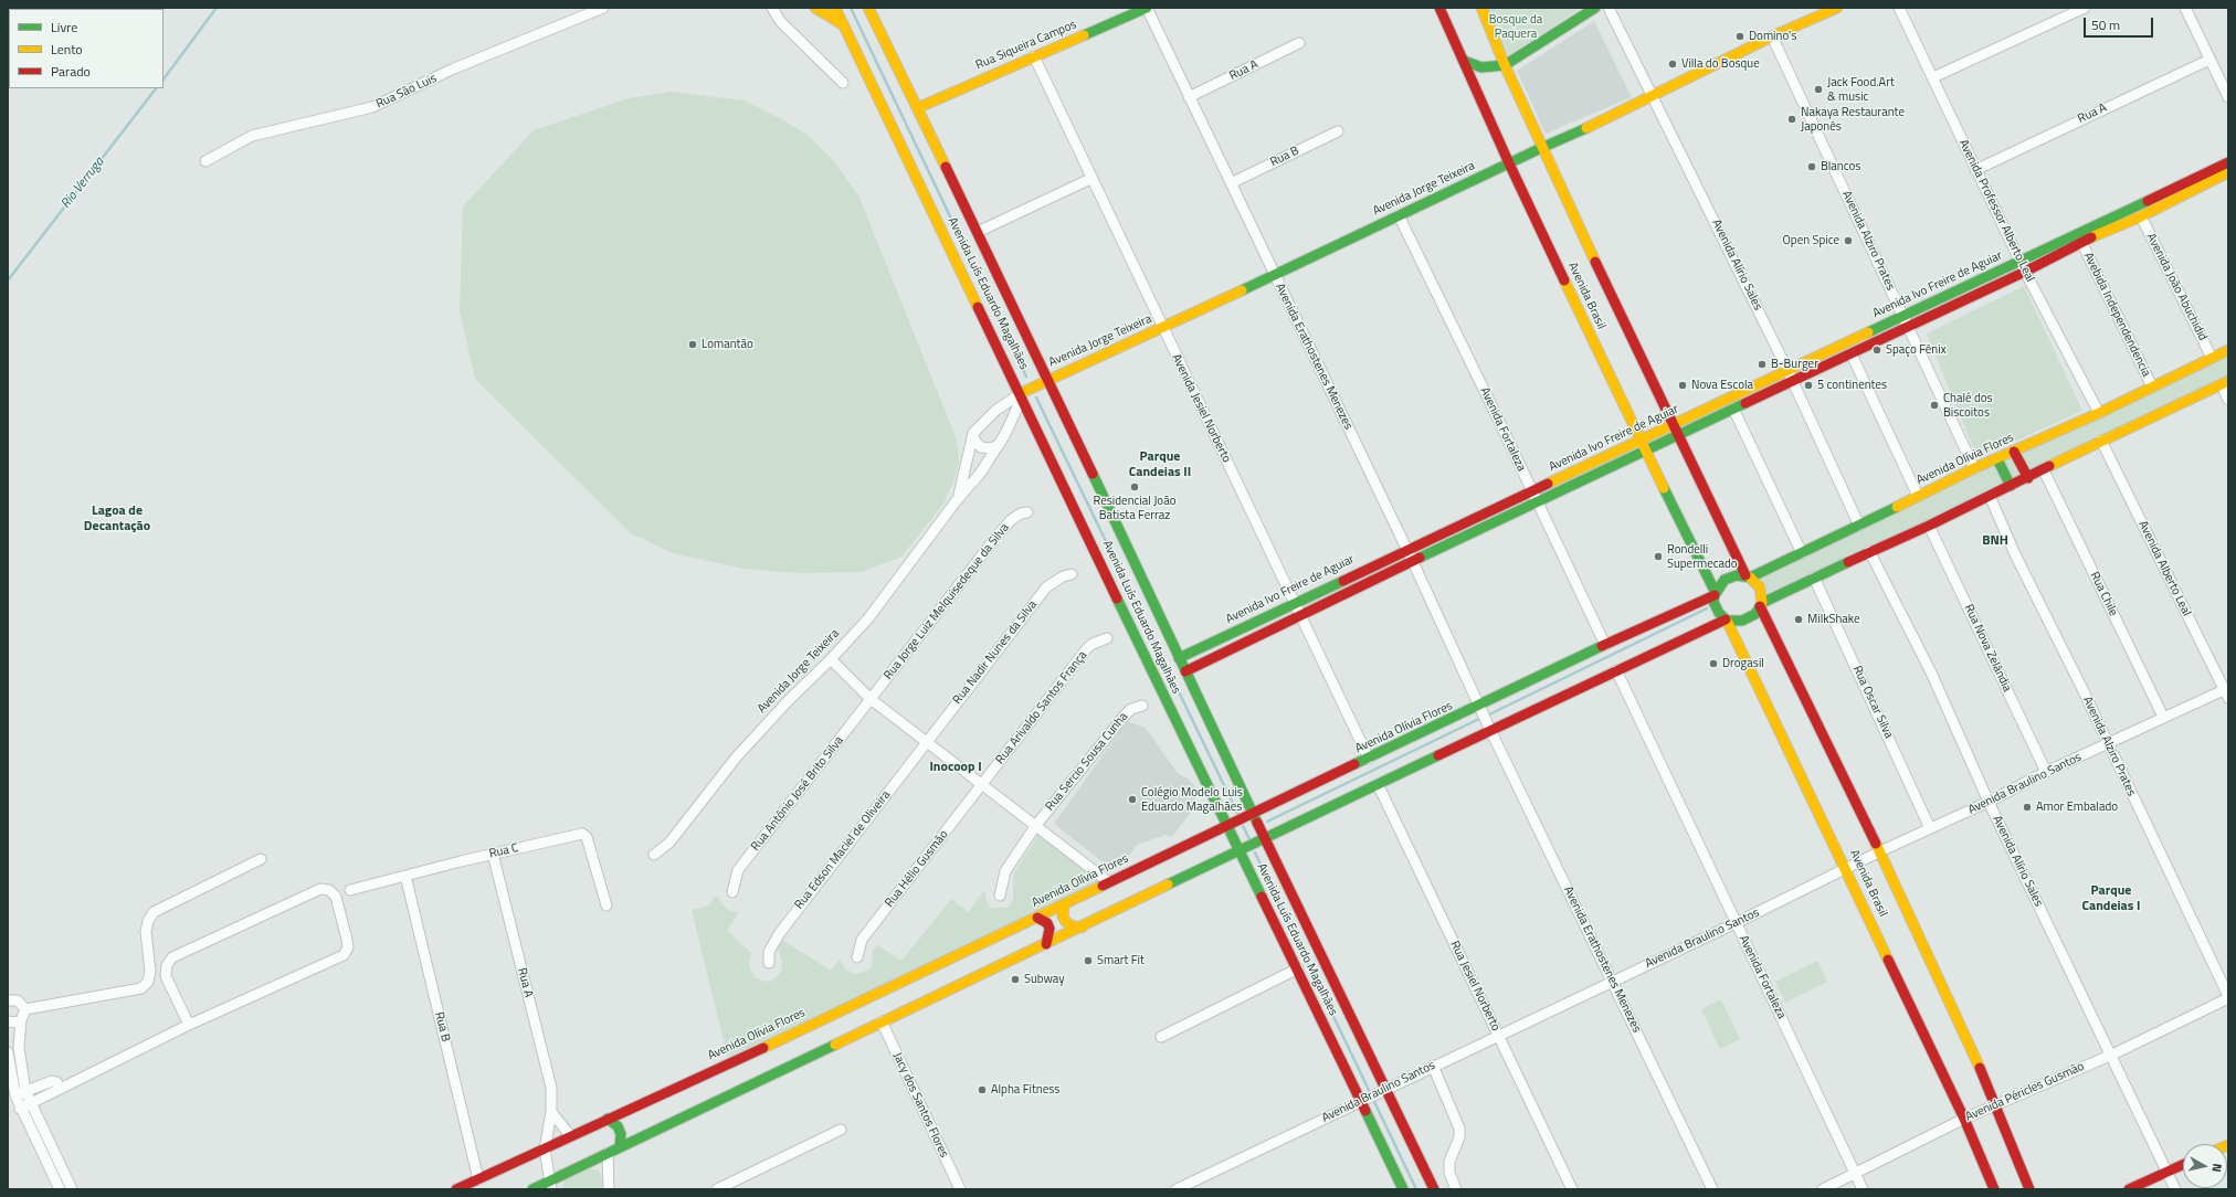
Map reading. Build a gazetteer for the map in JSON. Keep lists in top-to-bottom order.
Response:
{
  "streets": {
    "main road": [
      "Rua Siqueira Campos",
      "Avenida Jorge Teixeira",
      "Avenida Ivo Freire de Aguiar",
      "Avenida Luís Eduardo Magalhães",
      "Avenida Brasil",
      "Avenida Olívia Flores"
    ],
    "street": [
      "Rua A",
      "Rua São Luis",
      "Rua B",
      "Avenida Professor Alberto Leal",
      "Avenida Alziro Prates",
      "Avenida Alírio Sales",
      "Avenida João Abuchidid",
      "Avebida Independendencia",
      "Avenida Erathostenes Menezes",
      "Avenida Jesiel Norberto",
      "Avenida Fortaleza",
      "Avenida Alberto Leal",
      "Rua Chile",
      "Rua Jorge Luiz Melquisedeque da Silva",
      "Rua Nova Zelândia",
      "Rua Nadir Nunes da Silva",
      "Rua Oscar Silva",
      "Rua Arivaldo Santos França",
      "Rua Sercio Sousa Cunha",
      "Avenida Braulino Santos",
      "Rua Antônio José Brito Silva",
      "Rua Edson Maciel de Oliveira",
      "Rua C",
      "Rua Hélio Gusmão",
      "Rua Jesiel Norberto",
      "Avenida Péricles Gusmão",
      "Jacy dos Santos Flores"
    ]
  },
  "crossings": [
    ["Rua Siqueira Campos", "Avenida Luís Eduardo Magalhães"],
    ["Rua Siqueira Campos", "Avenida Erathostenes Menezes"],
    ["Rua Siqueira Campos", "Avenida Jesiel Norberto"],
    ["Rua A", "Avenida Professor Alberto Leal"],
    ["Rua A", "Avenida Erathostenes Menezes"],
    ["Rua A", "Avenida Olívia Flores"],
    ["Rua A", "Rua C"],
    ["Rua B", "Avenida Erathostenes Menezes"],
    ["Rua B", "Avenida Olívia Flores"],
    ["Rua B", "Rua C"],
    ["Avenida Jorge Teixeira", "Avenida Alziro Prates"],
    ["Avenida Jorge Teixeira", "Avenida Alírio Sales"],
    ["Avenida Jorge Teixeira", "Avenida Luís Eduardo Magalhães"],
    ["Avenida Jorge Teixeira", "Avenida Brasil"],
    ["Avenida Jorge Teixeira", "Avenida Erathostenes Menezes"],
    ["Avenida Jorge Teixeira", "Avenida Jesiel Norberto"],
    ["Avenida Jorge Teixeira", "Avenida Fortaleza"],
    ["Avenida Professor Alberto Leal", "Avenida Ivo Freire de Aguiar"],
    ["Avenida Professor Alberto Leal", "Avenida Olívia Flores"],
    ["Avenida Alziro Prates", "Avenida Ivo Freire de Aguiar"],
    ["Avenida Alziro Prates", "Avenida Olívia Flores"],
    ["Avenida Alziro Prates", "Avenida Braulino Santos"],
    ["Avenida Alziro Prates", "Avenida Péricles Gusmão"],
    ["Avenida Alírio Sales", "Avenida Ivo Freire de Aguiar"],
    ["Avenida Alírio Sales", "Avenida Olívia Flores"],
    ["Avenida Alírio Sales", "Avenida Braulino Santos"],
    ["Avenida Alírio Sales", "Avenida Péricles Gusmão"],
    ["Avenida Ivo Freire de Aguiar", "Avenida João Abuchidid"],
    ["Avenida Ivo Freire de Aguiar", "Avenida Luís Eduardo Magalhães"],
    ["Avenida Ivo Freire de Aguiar", "Avenida Brasil"],
    ["Avenida Ivo Freire de Aguiar", "Avebida Independendencia"],
    ["Avenida Ivo Freire de Aguiar", "Avenida Erathostenes Menezes"],
    ["Avenida Ivo Freire de Aguiar", "Avenida Jesiel Norberto"],
    ["Avenida Ivo Freire de Aguiar", "Avenida Fortaleza"],
    ["Avenida João Abuchidid", "Avenida Olívia Flores"],
    ["Avenida Luís Eduardo Magalhães", "Avenida Olívia Flores"],
    ["Avenida Luís Eduardo Magalhães", "Avenida Braulino Santos"],
    ["Avenida Brasil", "Avenida Olívia Flores"],
    ["Avenida Brasil", "Avenida Braulino Santos"],
    ["Avenida Brasil", "Avenida Péricles Gusmão"],
    ["Avebida Independendencia", "Avenida Olívia Flores"],
    ["Avenida Erathostenes Menezes", "Avenida Olívia Flores"],
    ["Avenida Erathostenes Menezes", "Avenida Braulino Santos"],
    ["Avenida Jesiel Norberto", "Avenida Olívia Flores"],
    ["Avenida Fortaleza", "Avenida Olívia Flores"],
    ["Avenida Fortaleza", "Avenida Braulino Santos"],
    ["Avenida Fortaleza", "Avenida Péricles Gusmão"],
    ["Avenida Alberto Leal", "Avenida Braulino Santos"],
    ["Rua Chile", "Avenida Braulino Santos"],
    ["Rua Jorge Luiz Melquisedeque da Silva", "Rua Antônio José Brito Silva"],
    ["Rua Nova Zelândia", "Avenida Braulino Santos"],
    ["Rua Nadir Nunes da Silva", "Rua Edson Maciel de Oliveira"],
    ["Rua Oscar Silva", "Avenida Braulino Santos"],
    ["Rua Arivaldo Santos França", "Rua Hélio Gusmão"],
    ["Avenida Braulino Santos", "Rua Jesiel Norberto"]
  ],
  "districts": [
    "Parque Candeias II",
    "Lagoa de Decantação",
    "BNH",
    "Inocoop I",
    "Parque Candeias I"
  ],
  "water": ["Rio Verruga"],
  "parks": ["Bosque da Paquera"],
  "places": [
    "Domino's",
    "Villa do Bosque",
    "Jack Food.Art & music",
    "Nakaya Restaurante Japonês",
    "Blancos",
    "Open Spice",
    "Lomantão",
    "Spaço Fênix",
    "B-Burger",
    "Nova Escola",
    "5 continentes",
    "Chalé dos Biscoitos",
    "Residencial João Batista Ferraz",
    "Rondelli Supermecado",
    "MilkShake",
    "Drogasil",
    "Colégio Modelo Luis Eduardo Magalhães",
    "Amor Embalado",
    "Smart Fit",
    "Subway",
    "Alpha Fitness"
  ],
  "legend": ["Livre", "Lento", "Parado"],
  "scale_bar": "50 m",
  "north": "right"
}
